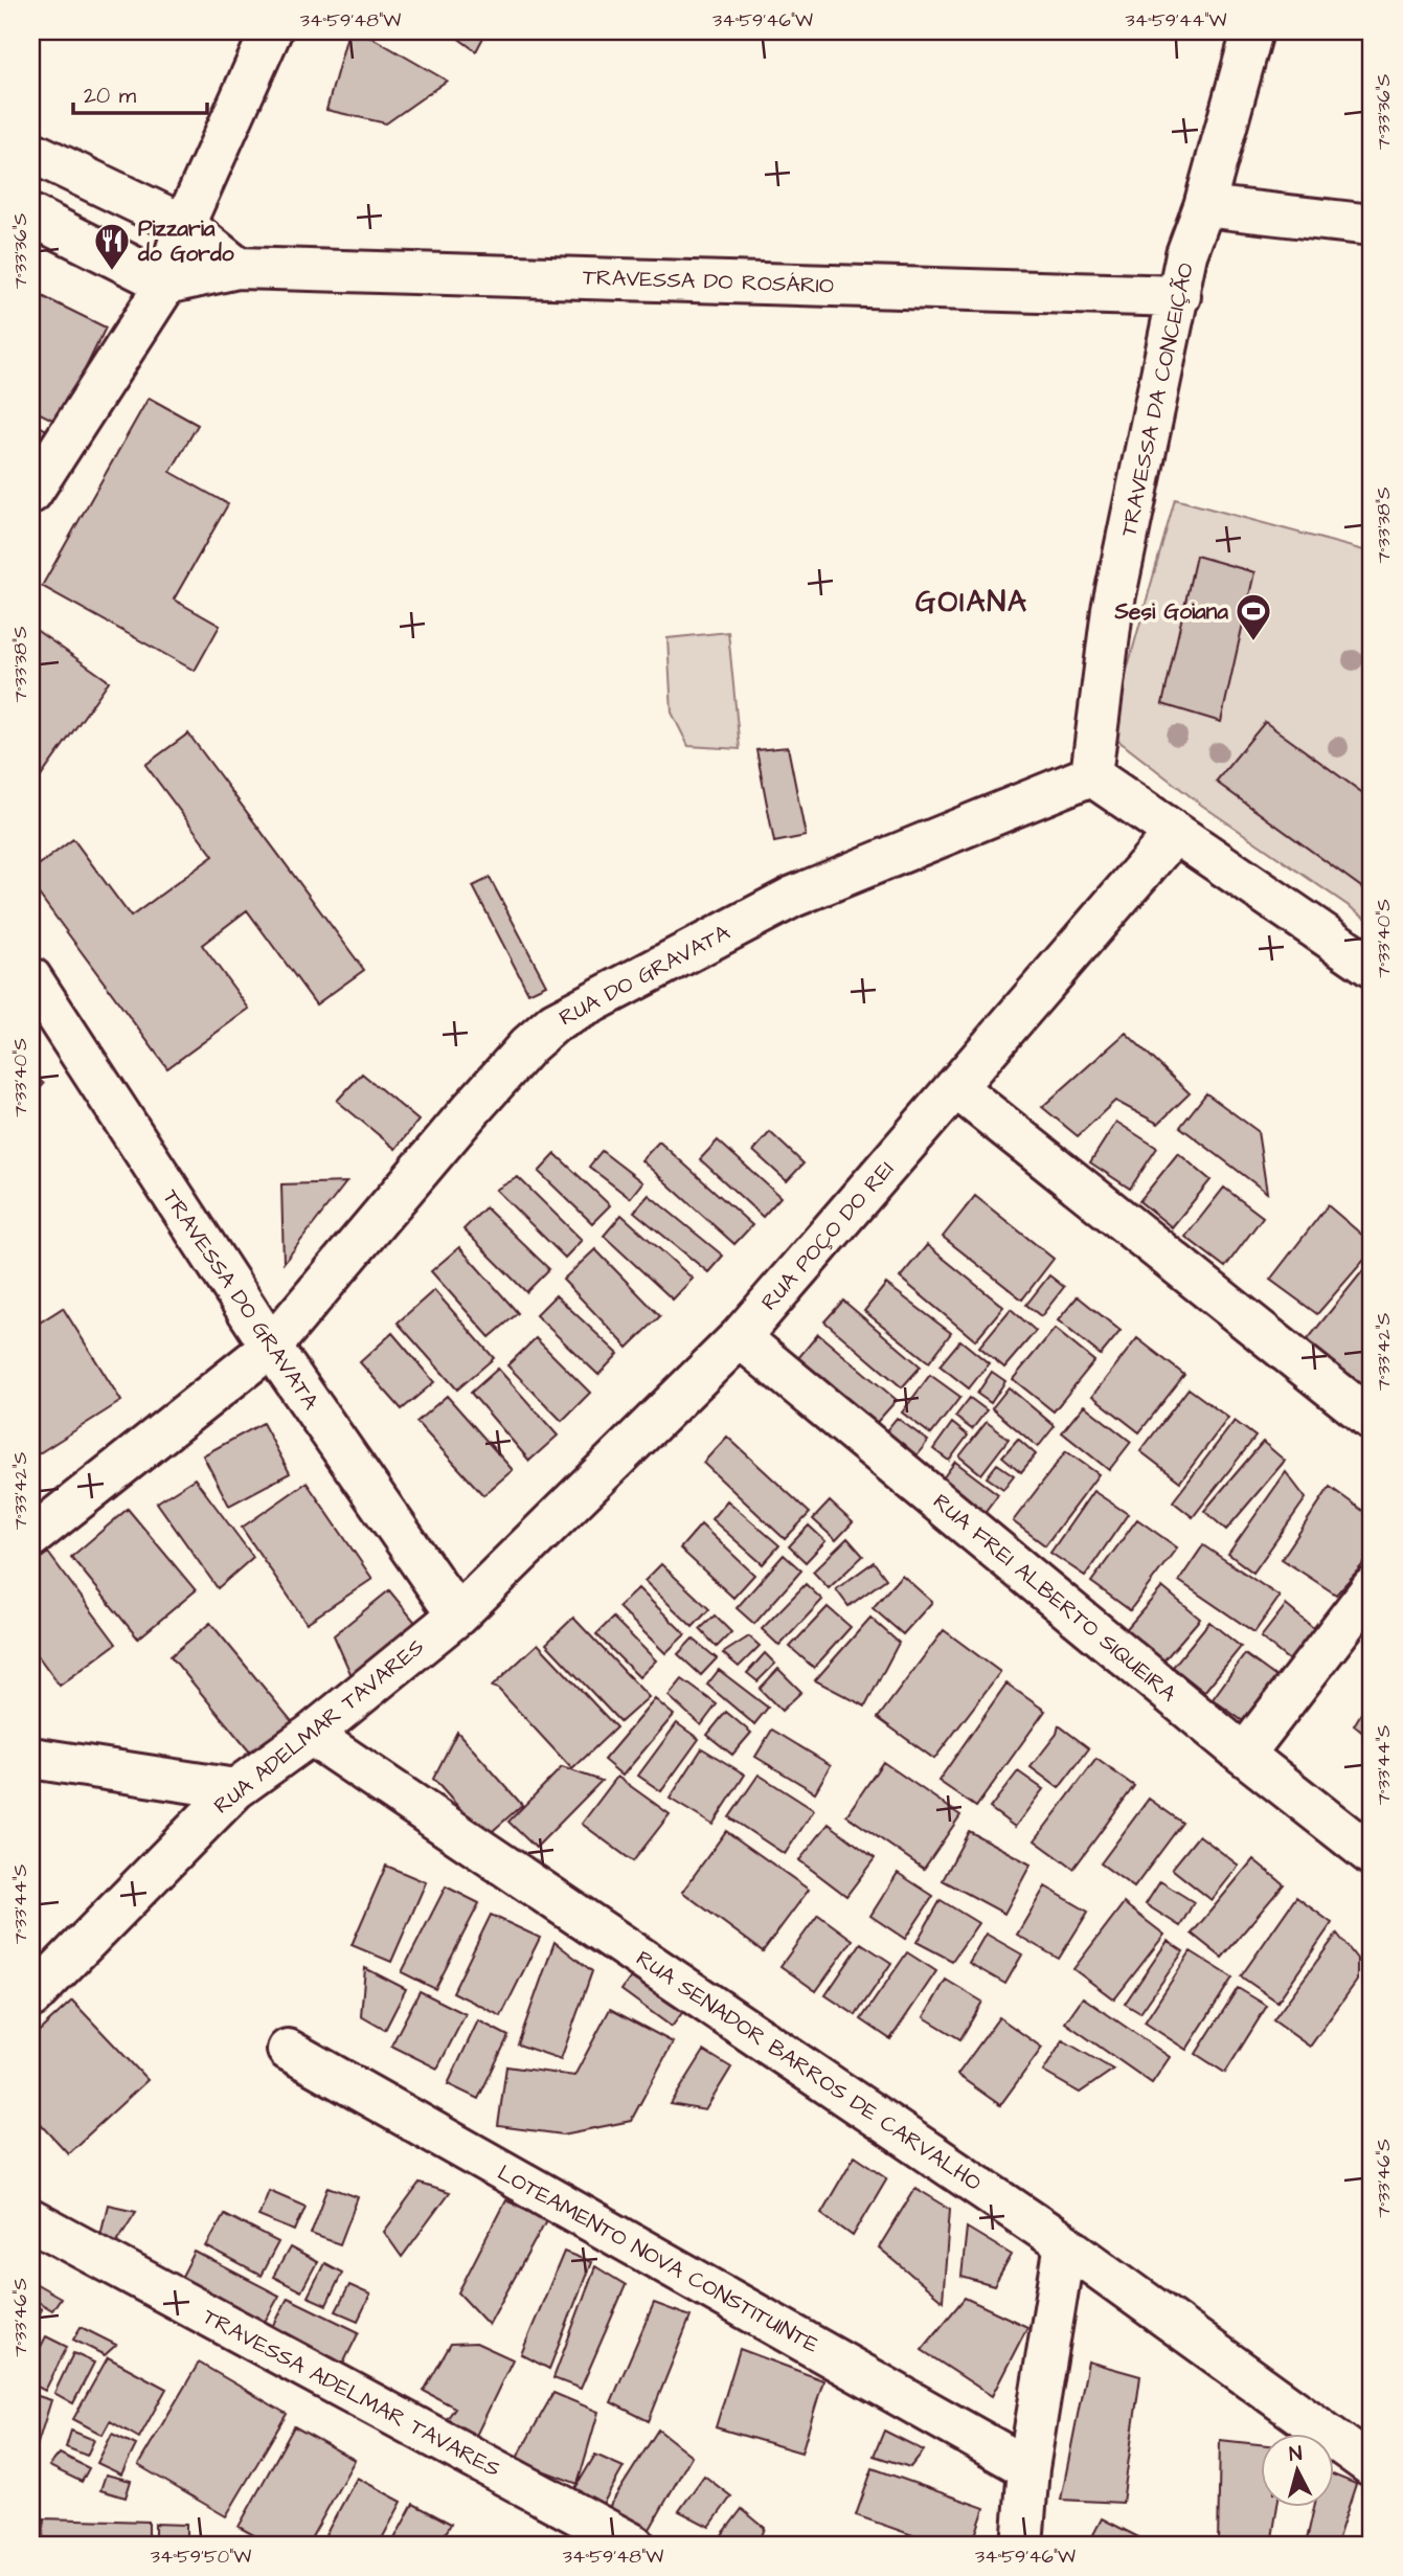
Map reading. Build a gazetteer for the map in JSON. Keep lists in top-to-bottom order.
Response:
{
  "streets": {
    "street": [
      "TRAVESSA DO ROSÁRIO",
      "TRAVESSA DA CONCEIÇÃO",
      "RUA DO GRAVATA",
      "RUA POÇO DO REI",
      "TRAVESSA DO GRAVATA",
      "RUA FREI ALBERTO SIQUEIRA",
      "RUA ADELMAR TAVARES",
      "RUA SENADOR BARROS DE CARVALHO",
      "LOTEAMENTO NOVA CONSTITUINTE",
      "TRAVESSA ADELMAR TAVARES"
    ]
  },
  "crossings": [
    ["TRAVESSA DO ROSÁRIO", "TRAVESSA DA CONCEIÇÃO"],
    ["TRAVESSA DA CONCEIÇÃO", "RUA DO GRAVATA"],
    ["RUA DO GRAVATA", "TRAVESSA DO GRAVATA"],
    ["RUA POÇO DO REI", "TRAVESSA DO GRAVATA"],
    ["RUA POÇO DO REI", "RUA FREI ALBERTO SIQUEIRA"],
    ["RUA POÇO DO REI", "RUA ADELMAR TAVARES"],
    ["TRAVESSA DO GRAVATA", "RUA ADELMAR TAVARES"],
    ["RUA ADELMAR TAVARES", "RUA SENADOR BARROS DE CARVALHO"]
  ],
  "districts": ["GOIANA"],
  "places": {
    "restaurant": ["Pizzaria do Gordo"],
    "sports": ["Sesi Goiana"]
  },
  "scale_bar": "20 m",
  "north": "top",
  "coordinates": [
    "34°59'48\"W",
    "34°59'46\"W",
    "34°59'44\"W",
    "7°33'36\"S",
    "7°33'38\"S",
    "7°33'40\"S",
    "7°33'42\"S",
    "7°33'44\"S",
    "7°33'46\"S",
    "34°59'50\"W"
  ]
}
